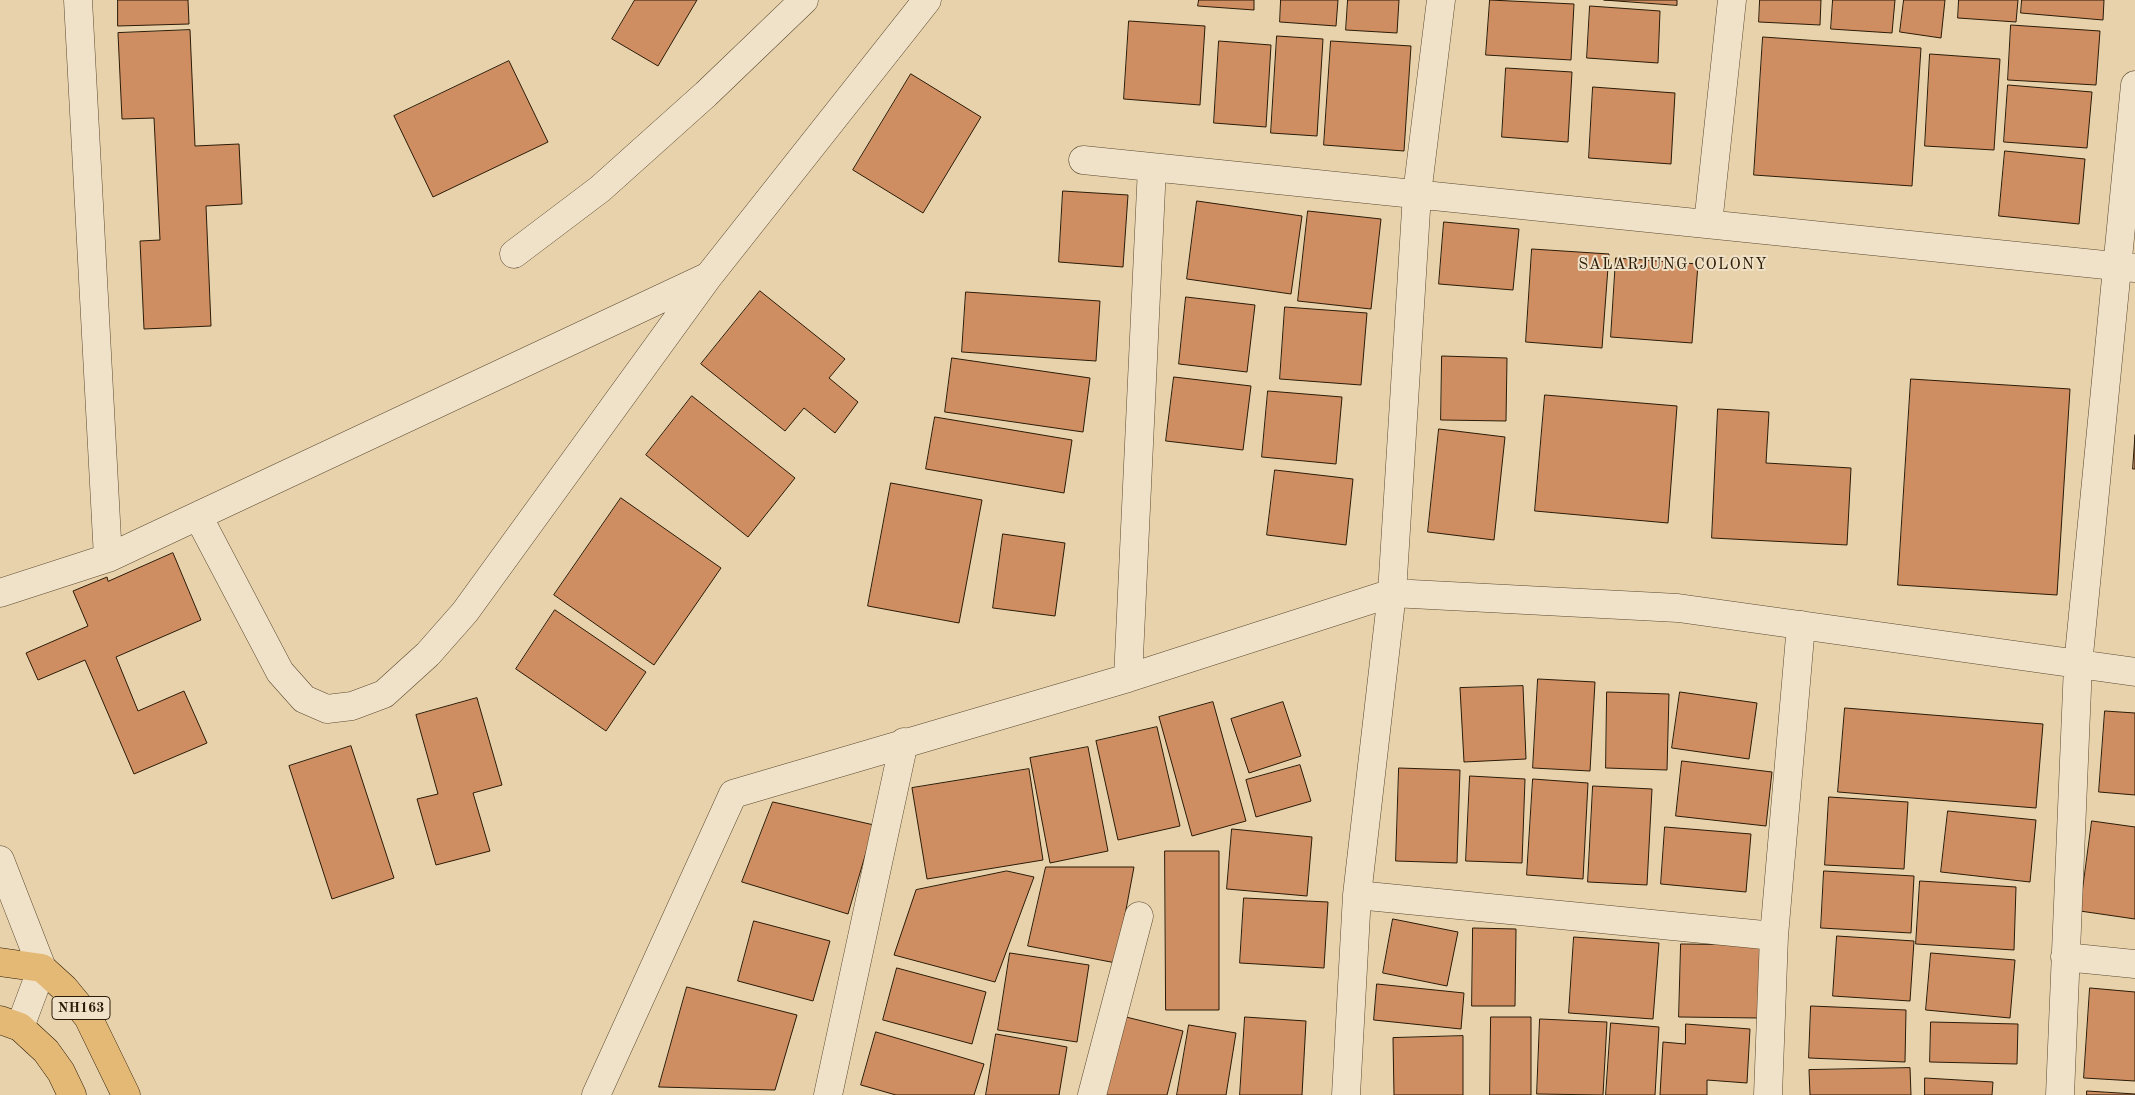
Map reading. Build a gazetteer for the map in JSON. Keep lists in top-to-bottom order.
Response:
{
  "streets": {
    "highway": ["NH163"]
  },
  "districts": ["SALARJUNG COLONY"]
}
